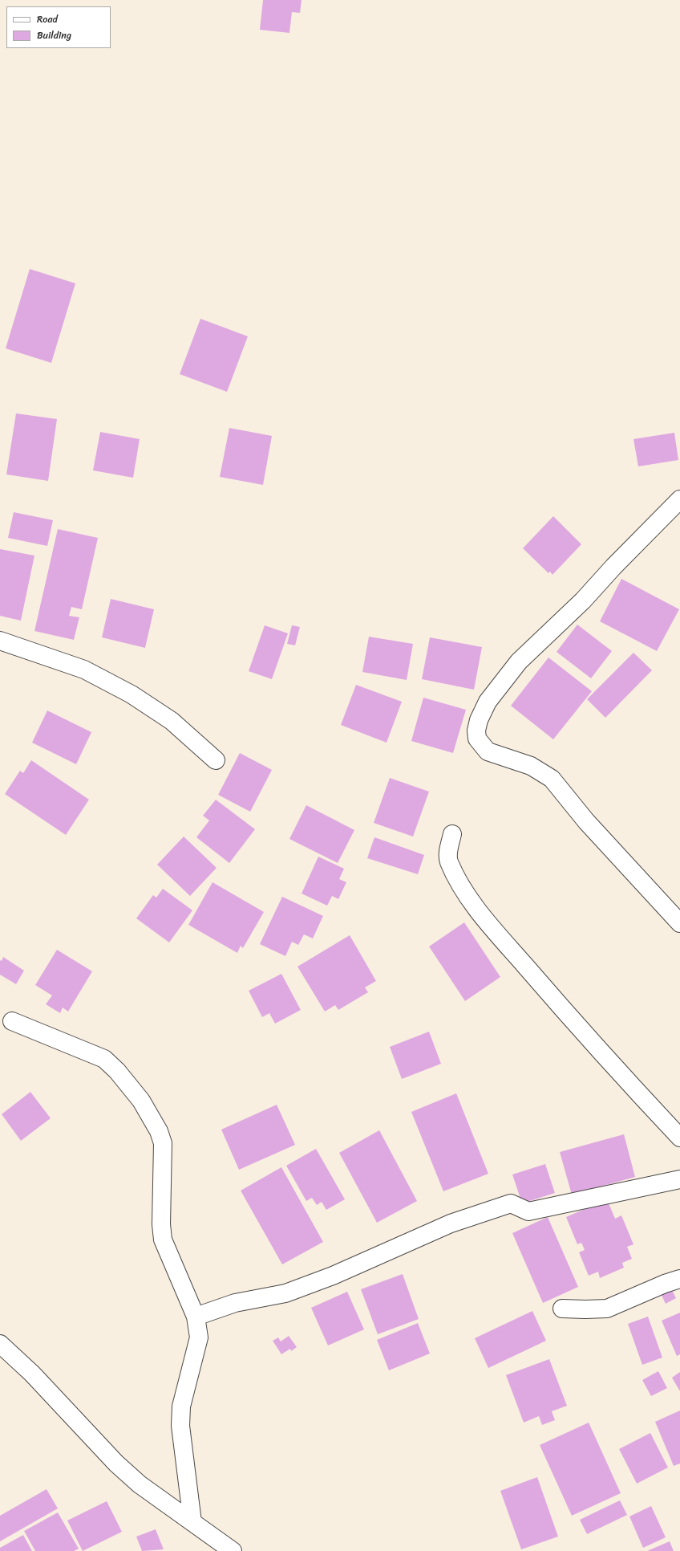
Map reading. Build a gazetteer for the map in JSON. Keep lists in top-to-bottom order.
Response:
{
  "legend": ["Road", "Building"]
}
